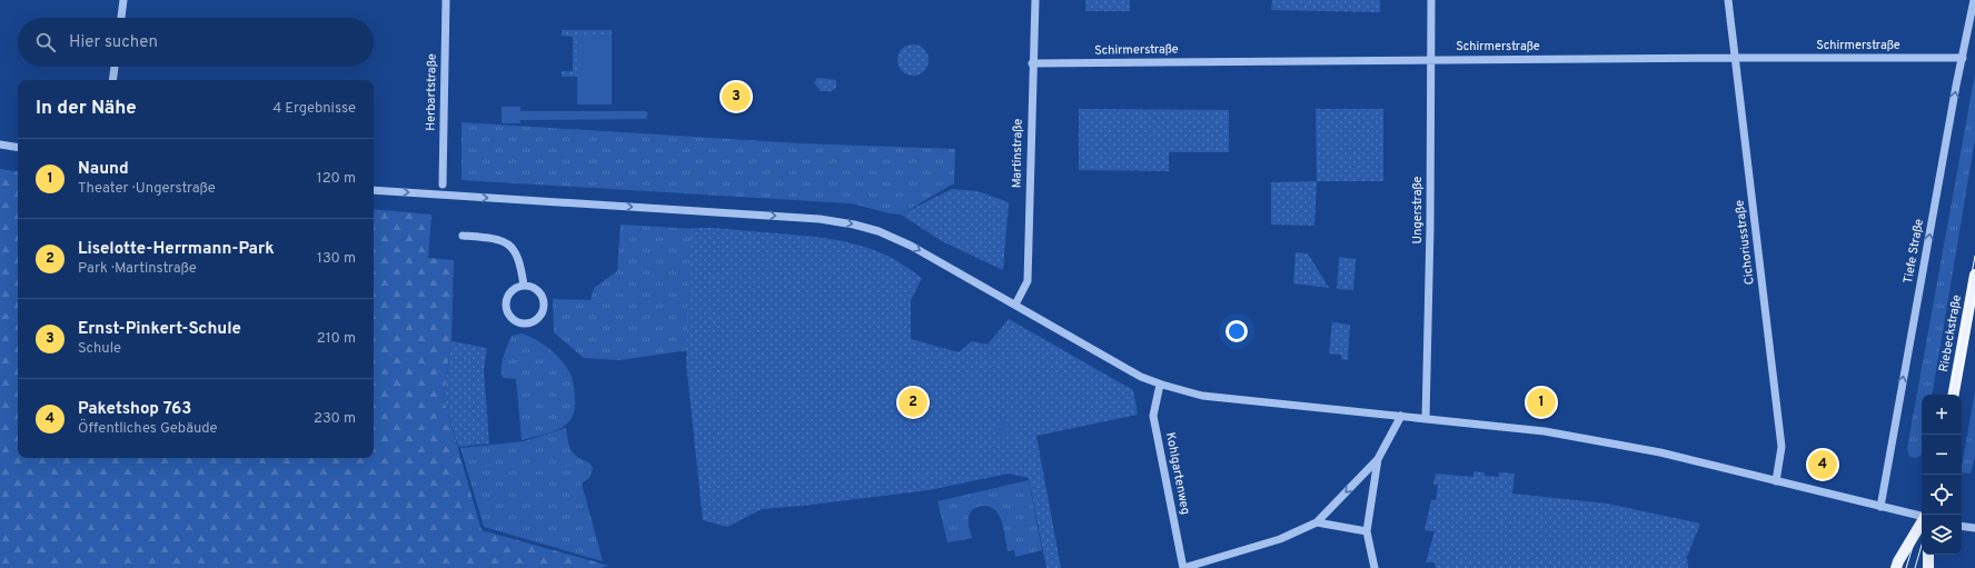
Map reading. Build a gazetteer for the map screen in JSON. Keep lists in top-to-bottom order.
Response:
{
  "streets": {
    "main road": ["Riebeckstraße"],
    "street": [
      "Schirmerstraße",
      "Herbartstraße",
      "Martinstraße",
      "Ungerstraße",
      "Cichoriusstraße",
      "Tiefe Straße",
      "Kohlgartenweg"
    ]
  },
  "crossings": [
    ["Schirmerstraße", "Martinstraße"],
    ["Schirmerstraße", "Ungerstraße"],
    ["Schirmerstraße", "Cichoriusstraße"],
    ["Schirmerstraße", "Tiefe Straße"]
  ],
  "one_way": ["Tiefe Straße"],
  "page": {
    "search": "Hier suchen",
    "pins": [
      "3",
      "1",
      "2",
      "4"
    ],
    "heading": ["In der Nähe", "4 Ergebnisse"],
    "list": [
      {
        "mark": "1",
        "name": "Naund",
        "note": "Theater · Ungerstraße",
        "value": "120 m"
      },
      {
        "mark": "2",
        "name": "Liselotte-Herrmann-Park",
        "note": "Park · Martinstraße",
        "value": "130 m"
      },
      {
        "mark": "3",
        "name": "Ernst-Pinkert-Schule",
        "note": "Schule",
        "value": "210 m"
      },
      {
        "mark": "4",
        "name": "Paketshop 763",
        "note": "Öffentliches Gebäude",
        "value": "230 m"
      }
    ],
    "map_buttons": ["+", "−"]
  }
}
